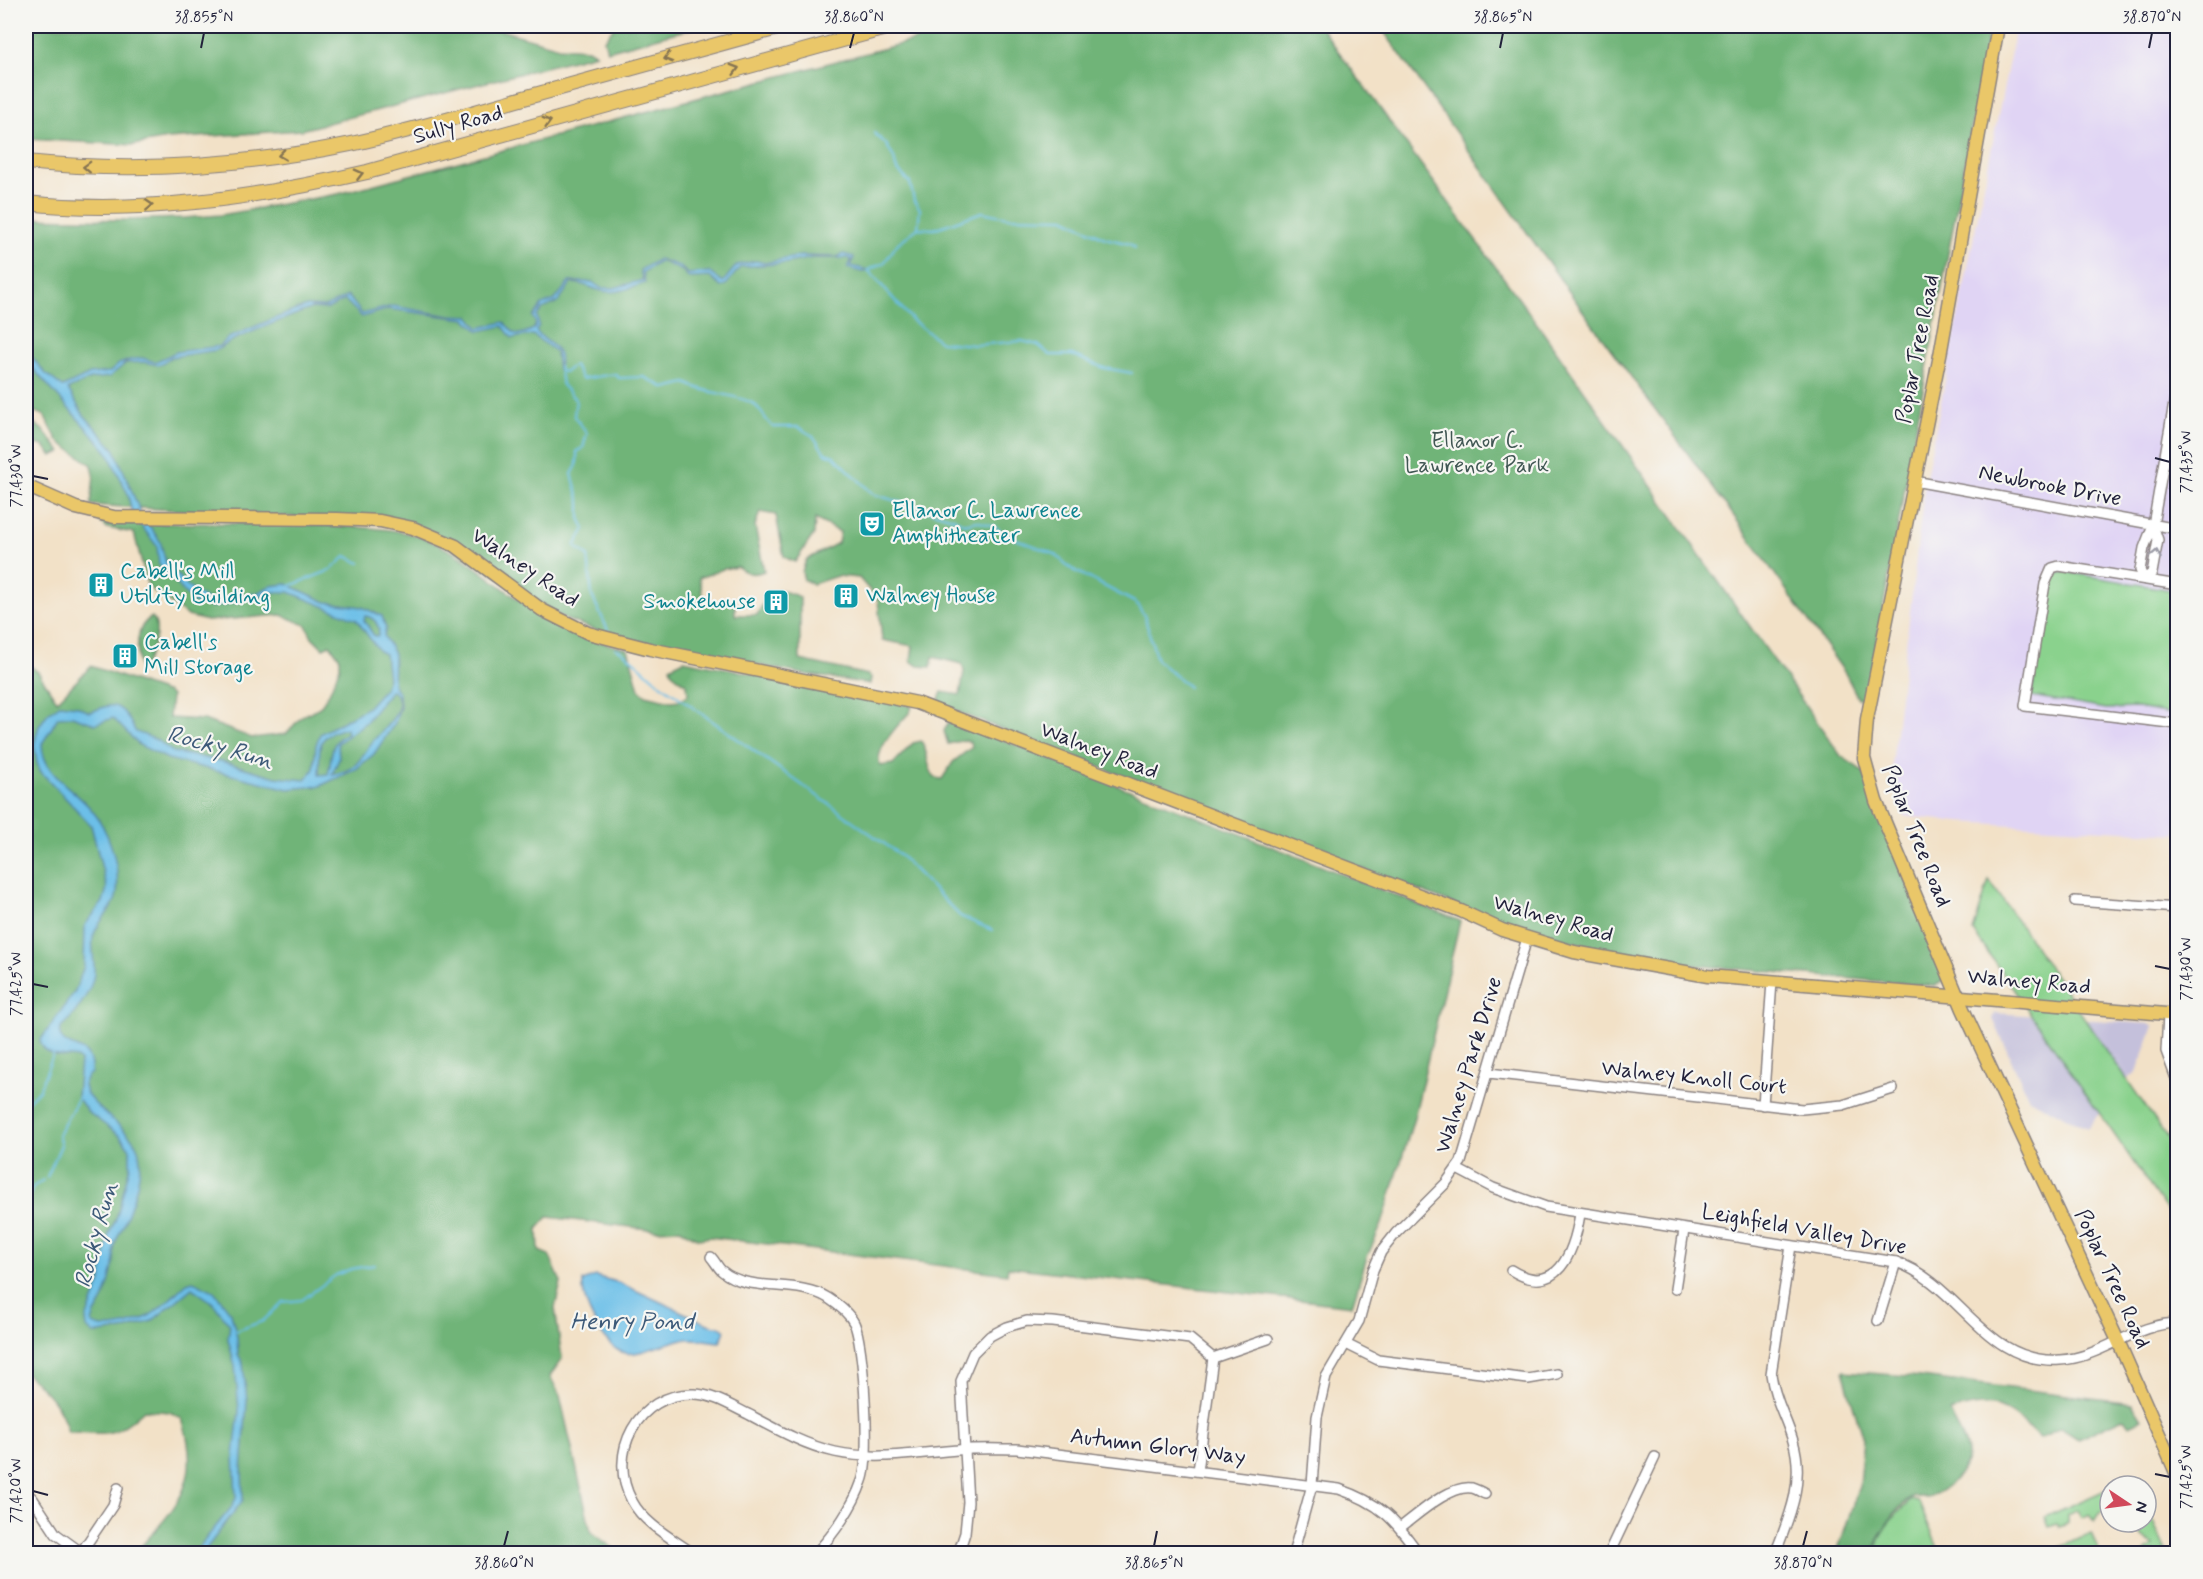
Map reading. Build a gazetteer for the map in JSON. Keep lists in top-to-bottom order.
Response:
{
  "streets": {
    "highway": ["Sully Road"],
    "main road": ["Poplar Tree Road", "Walney Road"],
    "street": [
      "Newbrook Drive",
      "Walney Park Drive",
      "Walney Knoll Court",
      "Leighfield Valley Drive",
      "Autumn Glory Way"
    ]
  },
  "crossings": [
    ["Poplar Tree Road", "Newbrook Drive"],
    ["Poplar Tree Road", "Walney Road"],
    ["Poplar Tree Road", "Leighfield Valley Drive"],
    ["Walney Road", "Walney Park Drive"],
    ["Walney Park Drive", "Walney Knoll Court"],
    ["Walney Park Drive", "Leighfield Valley Drive"],
    ["Walney Park Drive", "Autumn Glory Way"]
  ],
  "water": ["Rocky Run", "Henry Pond"],
  "parks": ["Ellanor C. Lawrence Park"],
  "places": {
    "theatre": ["Ellanor C. Lawrence Amphitheater"],
    "building": [
      "Cabell's Mill Utility Building",
      "Walney House",
      "Smokehouse",
      "Cabell's Mill Storage"
    ]
  },
  "north": "right",
  "coordinates": [
    "38.855°N",
    "38.860°N",
    "38.865°N",
    "38.870°N",
    "77.435°W",
    "77.430°W",
    "77.425°W",
    "77.420°W"
  ]
}
